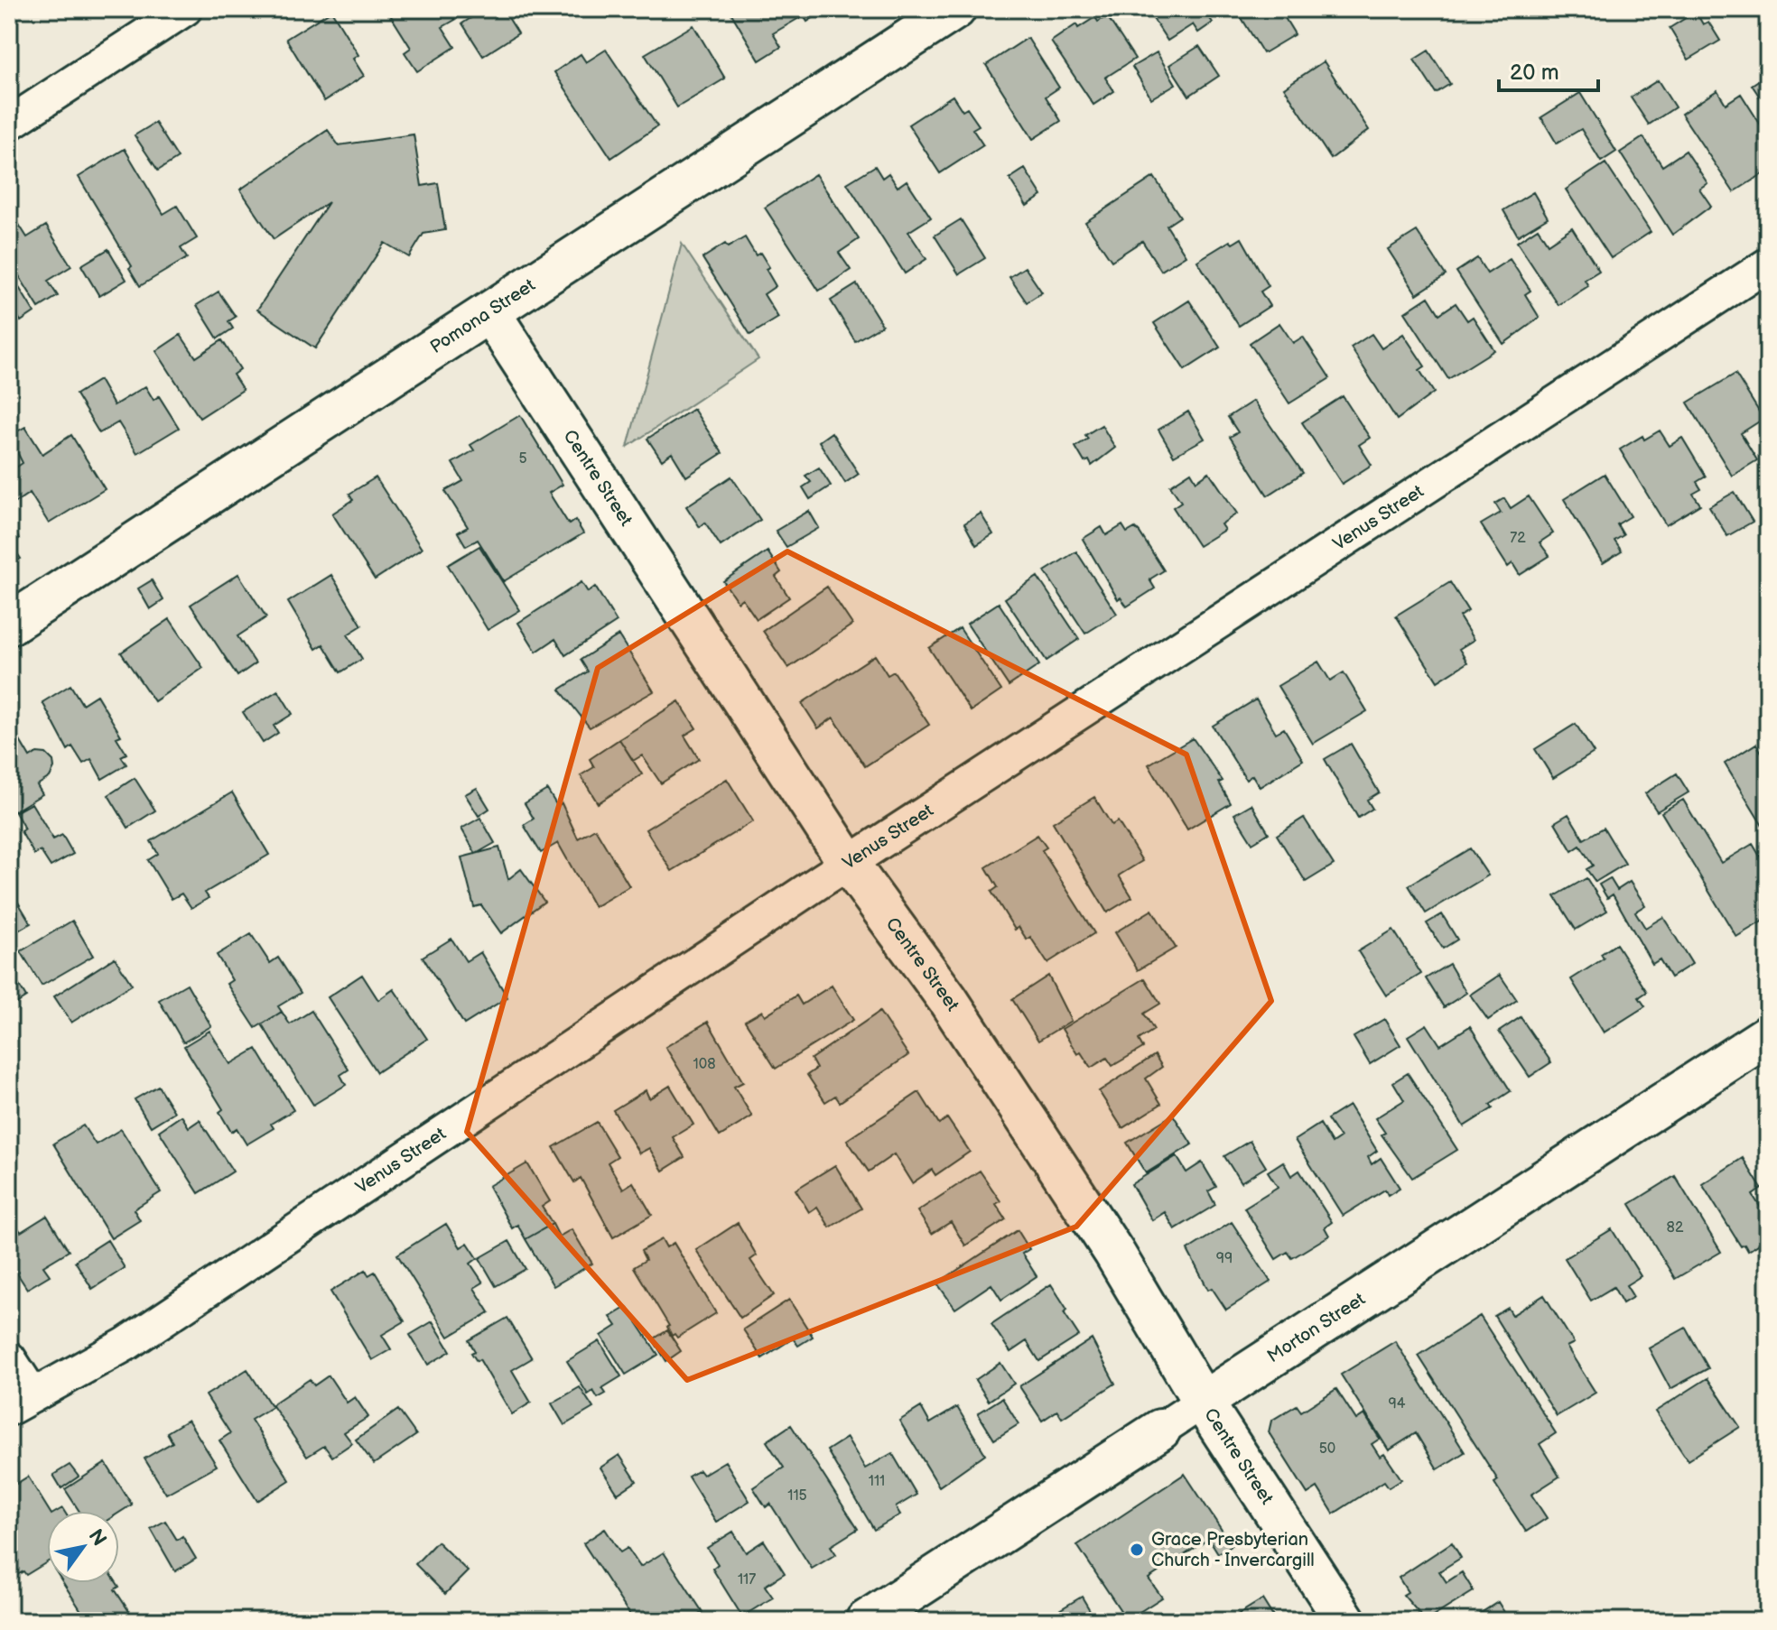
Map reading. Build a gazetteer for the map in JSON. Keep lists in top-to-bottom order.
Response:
{
  "streets": {
    "street": [
      "Pomona Street",
      "Centre Street",
      "Venus Street",
      "Morton Street"
    ]
  },
  "crossings": [
    ["Pomona Street", "Centre Street"],
    ["Centre Street", "Venus Street"],
    ["Centre Street", "Morton Street"]
  ],
  "places": ["Grace Presbyterian Church - Invercargill"],
  "house_numbers": [
    "5",
    "72",
    "108",
    "82",
    "99",
    "94",
    "50",
    "111",
    "115",
    "117"
  ],
  "scale_bar": "20 m",
  "north": "top right"
}
